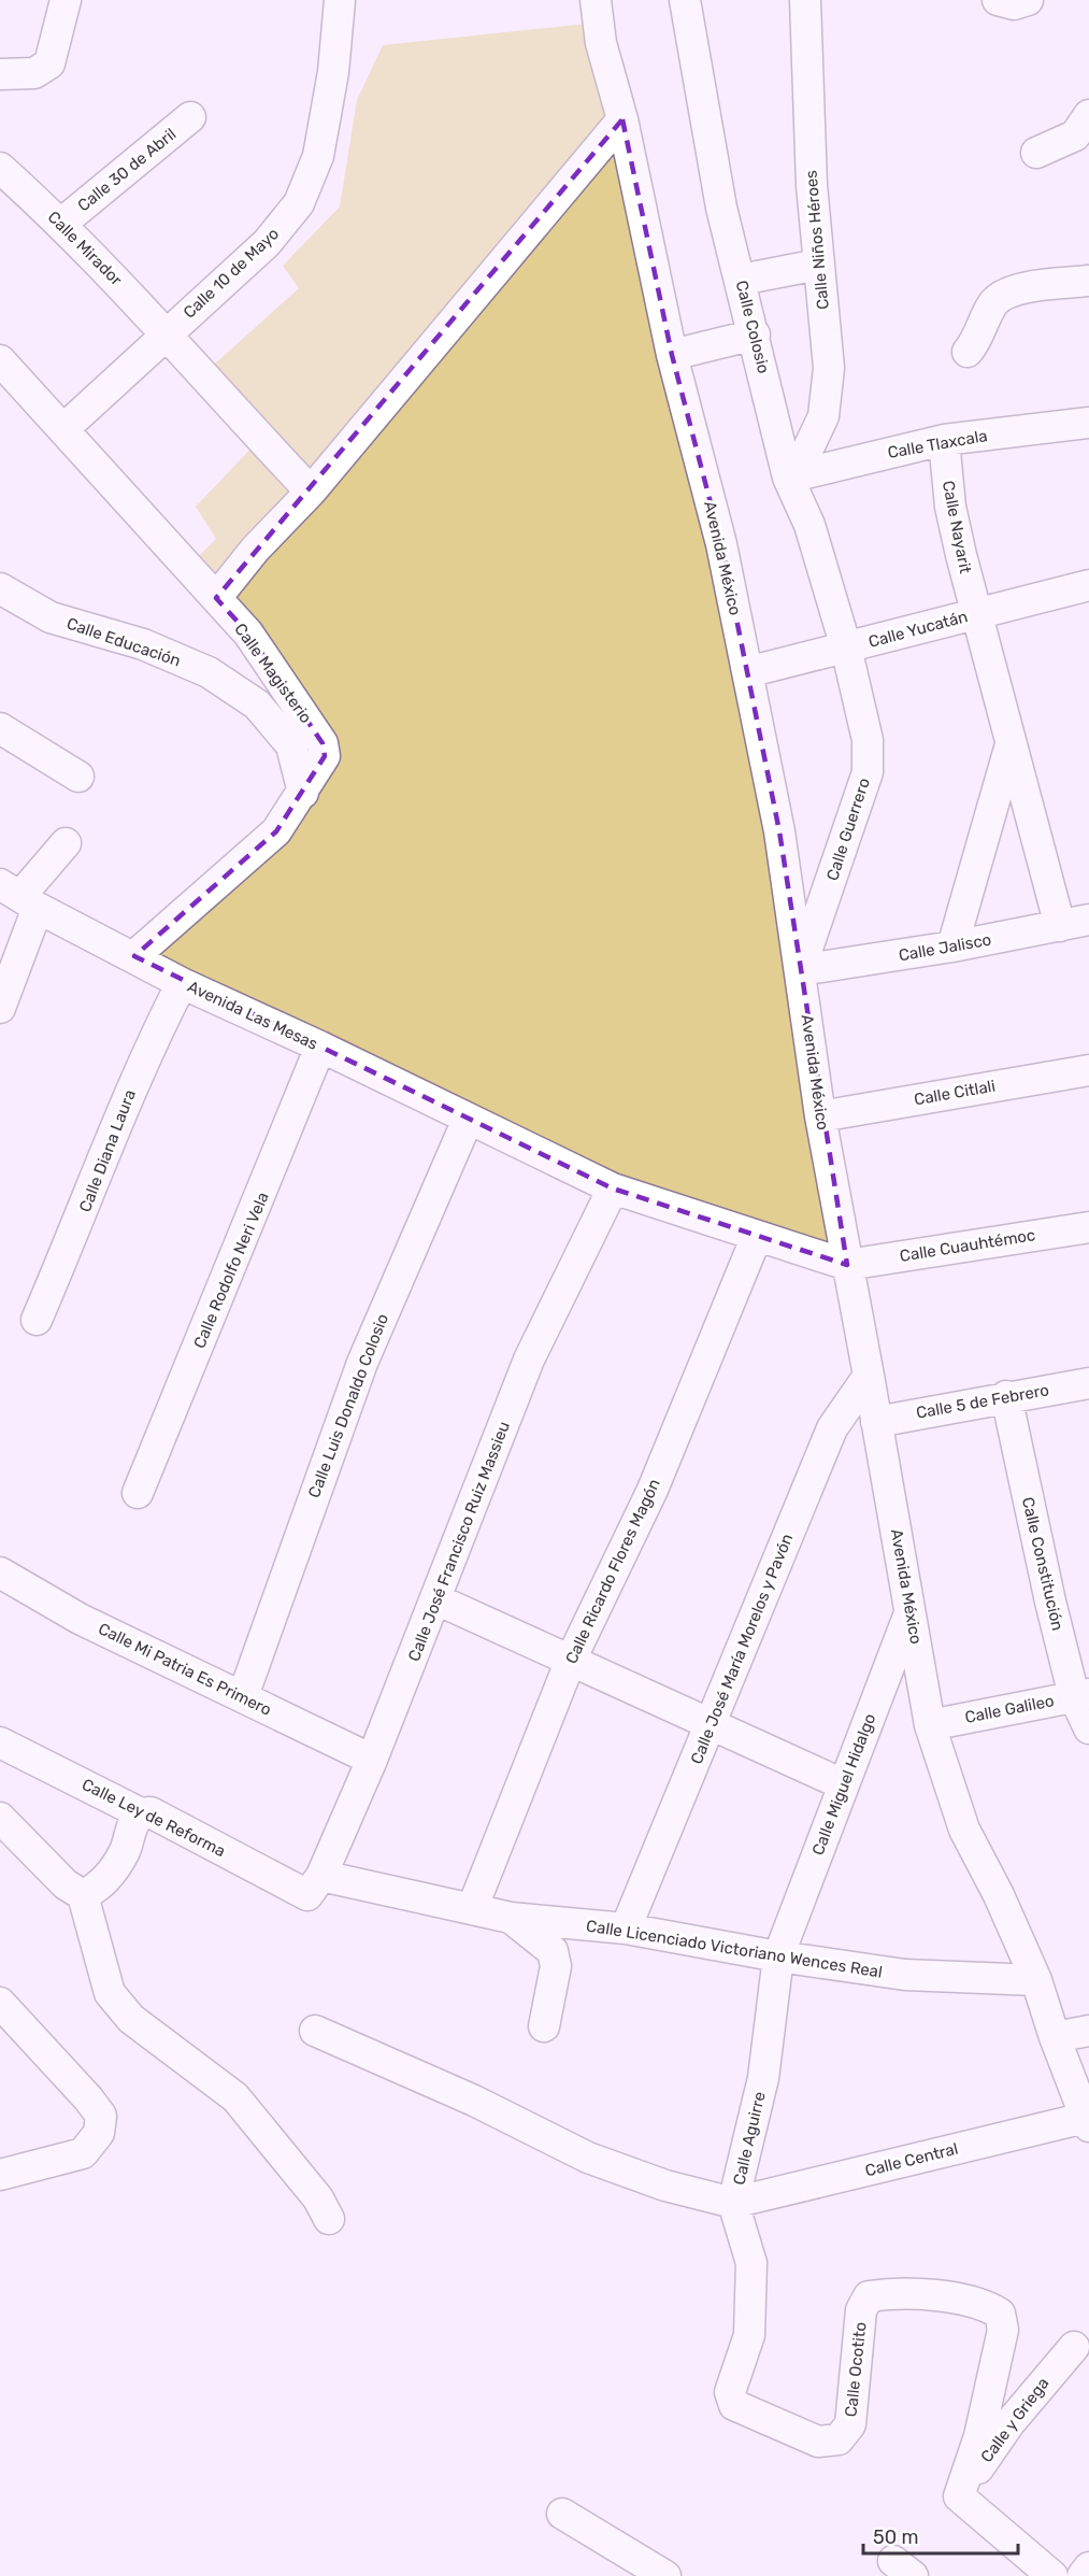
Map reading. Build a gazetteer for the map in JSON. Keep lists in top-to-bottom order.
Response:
{
  "streets": {
    "street": [
      "Calle 30 de Abril",
      "Calle Niños Héroes",
      "Calle Mirador",
      "Calle 10 de Mayo",
      "Calle Colosio",
      "Calle Tlaxcala",
      "Calle Nayarit",
      "Avenida México",
      "Calle Yucatán",
      "Calle Educación",
      "Calle Magisterio",
      "Calle Guerrero",
      "Calle Jalisco",
      "Avenida Las Mesas",
      "Calle Citlali",
      "Calle Diana Laura",
      "Calle Cuauhtémoc",
      "Calle Rodolfo Neri Vela",
      "Calle 5 de Febrero",
      "Calle Luis Donaldo Colosio",
      "Calle José Francisco Ruiz Massieu",
      "Calle Constitución",
      "Calle Ricardo Flores Magón",
      "Calle José María Morelos y Pavón",
      "Calle Mi Patria Es Primero",
      "Calle Galileo",
      "Calle Miguel Hidalgo",
      "Calle Ley de Reforma",
      "Calle Licenciado Victoriano Wences Real",
      "Calle Aguirre",
      "Calle Central",
      "Calle Ocotito",
      "Calle y Griega"
    ]
  },
  "crossings": [
    ["Calle 30 de Abril", "Calle Mirador"],
    ["Calle Niños Héroes", "Calle Colosio"],
    ["Calle Niños Héroes", "Calle Tlaxcala"],
    ["Calle Mirador", "Calle 10 de Mayo"],
    ["Calle 10 de Mayo", "Calle Magisterio"],
    ["Calle Colosio", "Calle Tlaxcala"],
    ["Calle Colosio", "Calle Yucatán"],
    ["Calle Colosio", "Calle Guerrero"],
    ["Calle Tlaxcala", "Calle Nayarit"],
    ["Calle Nayarit", "Calle Yucatán"],
    ["Calle Nayarit", "Calle Jalisco"],
    ["Avenida México", "Calle Yucatán"],
    ["Avenida México", "Calle Guerrero"],
    ["Avenida México", "Calle Jalisco"],
    ["Avenida México", "Calle Citlali"],
    ["Avenida México", "Calle Cuauhtémoc"],
    ["Avenida México", "Calle 5 de Febrero"],
    ["Avenida México", "Calle José María Morelos y Pavón"],
    ["Avenida México", "Calle Galileo"],
    ["Avenida México", "Calle Miguel Hidalgo"],
    ["Avenida México", "Calle Licenciado Victoriano Wences Real"],
    ["Avenida México", "Calle Central"],
    ["Calle Yucatán", "Calle Guerrero"],
    ["Calle Educación", "Calle Magisterio"],
    ["Calle Magisterio", "Avenida Las Mesas"],
    ["Calle Guerrero", "Calle Jalisco"],
    ["Avenida Las Mesas", "Calle Diana Laura"],
    ["Avenida Las Mesas", "Calle Rodolfo Neri Vela"],
    ["Avenida Las Mesas", "Calle Luis Donaldo Colosio"],
    ["Avenida Las Mesas", "Calle José Francisco Ruiz Massieu"],
    ["Avenida Las Mesas", "Calle Ricardo Flores Magón"],
    ["Calle 5 de Febrero", "Calle Constitución"],
    ["Calle Luis Donaldo Colosio", "Calle Mi Patria Es Primero"],
    ["Calle José Francisco Ruiz Massieu", "Calle Mi Patria Es Primero"],
    ["Calle José Francisco Ruiz Massieu", "Calle Ley de Reforma"],
    ["Calle José Francisco Ruiz Massieu", "Calle Licenciado Victoriano Wences Real"],
    ["Calle Constitución", "Calle Galileo"],
    ["Calle Ricardo Flores Magón", "Calle Licenciado Victoriano Wences Real"],
    ["Calle José María Morelos y Pavón", "Calle Licenciado Victoriano Wences Real"],
    ["Calle Miguel Hidalgo", "Calle Licenciado Victoriano Wences Real"],
    ["Calle Miguel Hidalgo", "Calle Aguirre"],
    ["Calle Ley de Reforma", "Calle Licenciado Victoriano Wences Real"],
    ["Calle Licenciado Victoriano Wences Real", "Calle Aguirre"],
    ["Calle Aguirre", "Calle Central"],
    ["Calle Aguirre", "Calle Ocotito"],
    ["Calle Ocotito", "Calle y Griega"]
  ],
  "scale_bar": "50 m"
}
